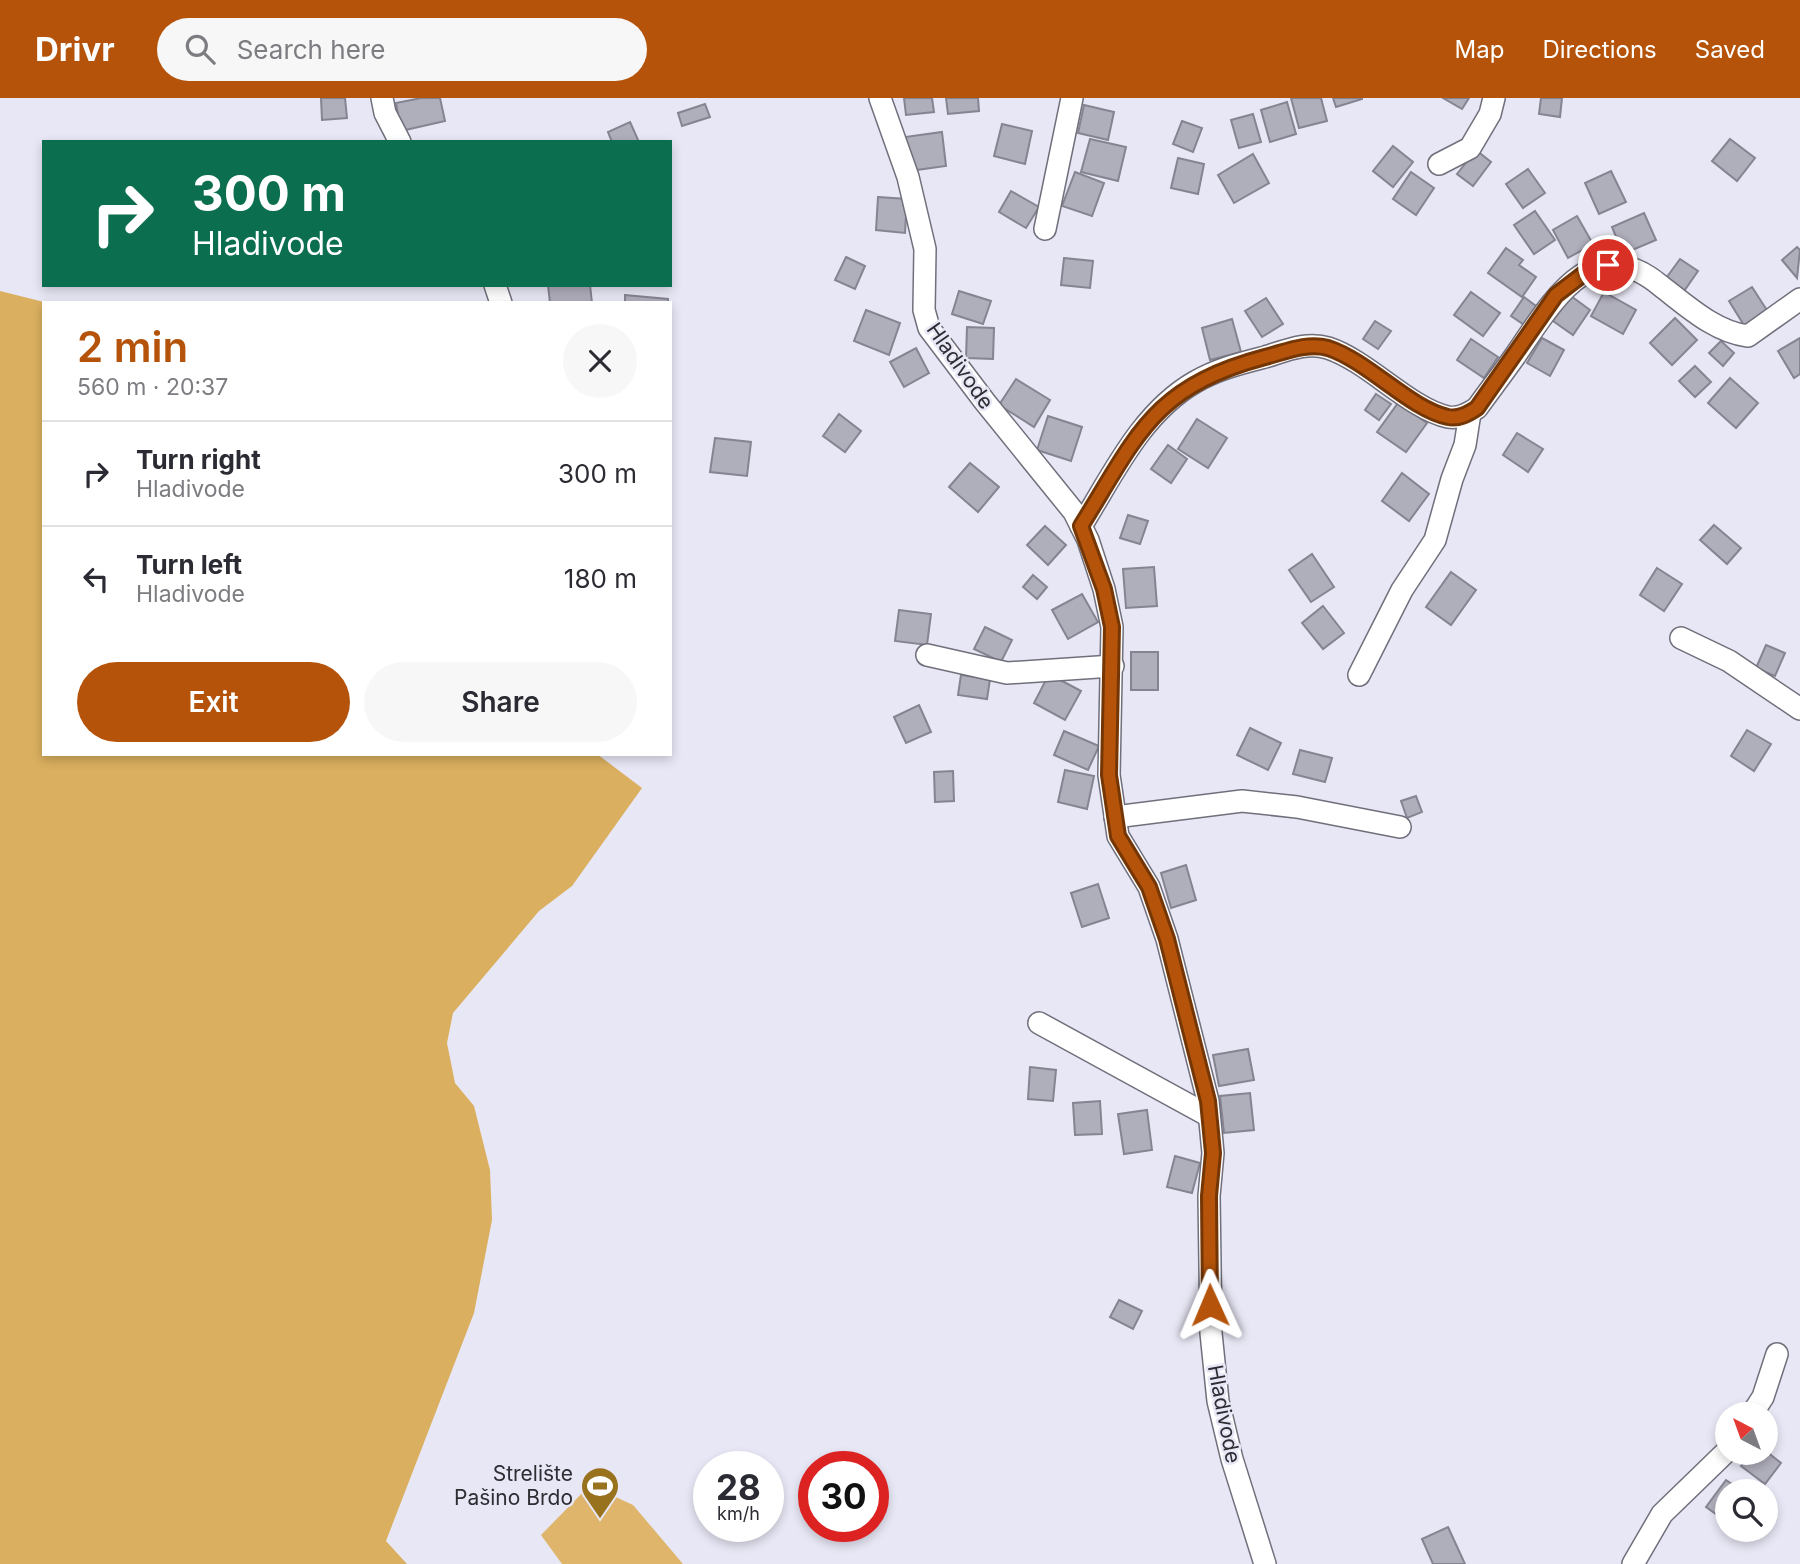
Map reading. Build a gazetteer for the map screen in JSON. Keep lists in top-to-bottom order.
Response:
{
  "streets": {
    "street": ["Hladivode"]
  },
  "places": {
    "sports": ["Strelište Pašino Brdo"]
  },
  "north": "top left",
  "page": {
    "header": "Drivr",
    "search": "Search here",
    "nav": ["Map", "Directions", "Saved"],
    "turn": ["300 m", "Hladivode"],
    "heading": ["2 min", "560 m · 20:37"],
    "list": [
      {
        "name": "Turn right",
        "note": "Hladivode",
        "value": "300 m"
      },
      {
        "name": "Turn left",
        "note": "Hladivode",
        "value": "180 m"
      }
    ],
    "buttons": ["Exit", "Share"],
    "speed": "28 km/h",
    "limit": "30"
  }
}
